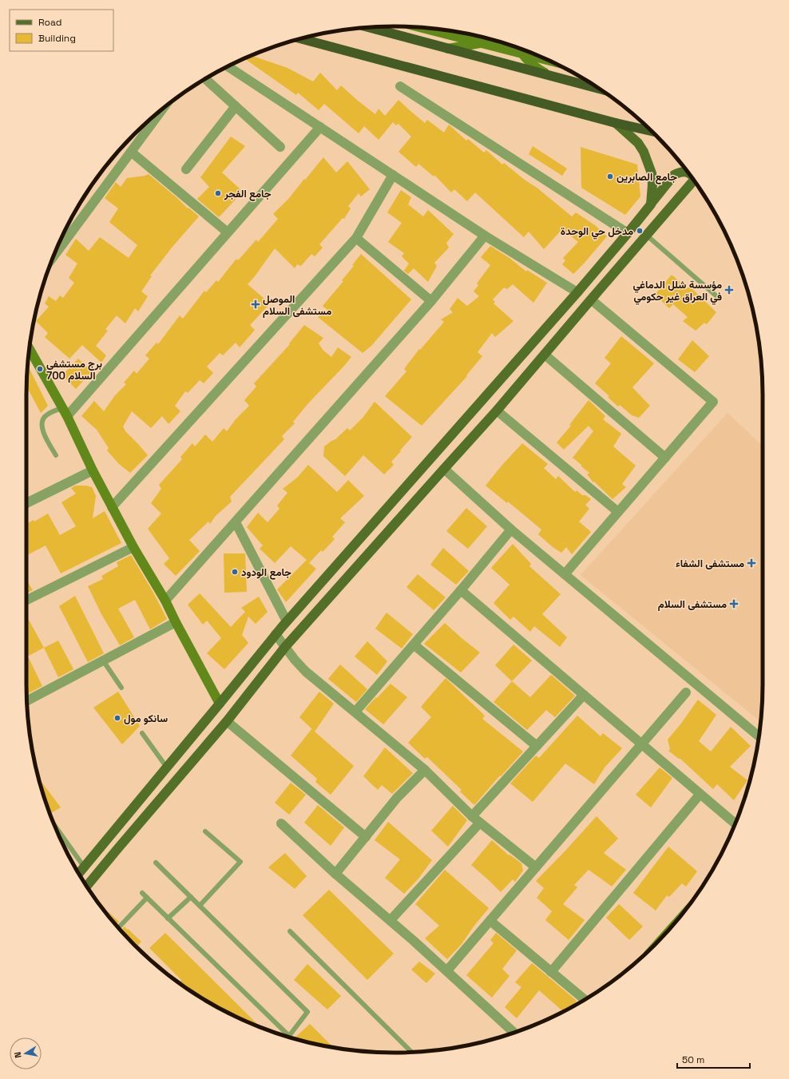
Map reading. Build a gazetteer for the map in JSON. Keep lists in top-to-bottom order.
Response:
{
  "places": {
    "other": [
      "جامع الصابرين",
      "جامع الفجر",
      "مدخل حي الوحدة",
      "برج مستشفى السلام 700",
      "جامع الودود",
      "سانكو مول"
    ],
    "health": [
      "مؤسسة شلل الدماغي في العراق غير حكومي",
      "الموصل مستشفى السلام",
      "مستشفى الشفاء",
      "مستشفى السلام"
    ]
  },
  "legend": ["Road", "Building"],
  "scale_bar": "50 m",
  "north": "left"
}
